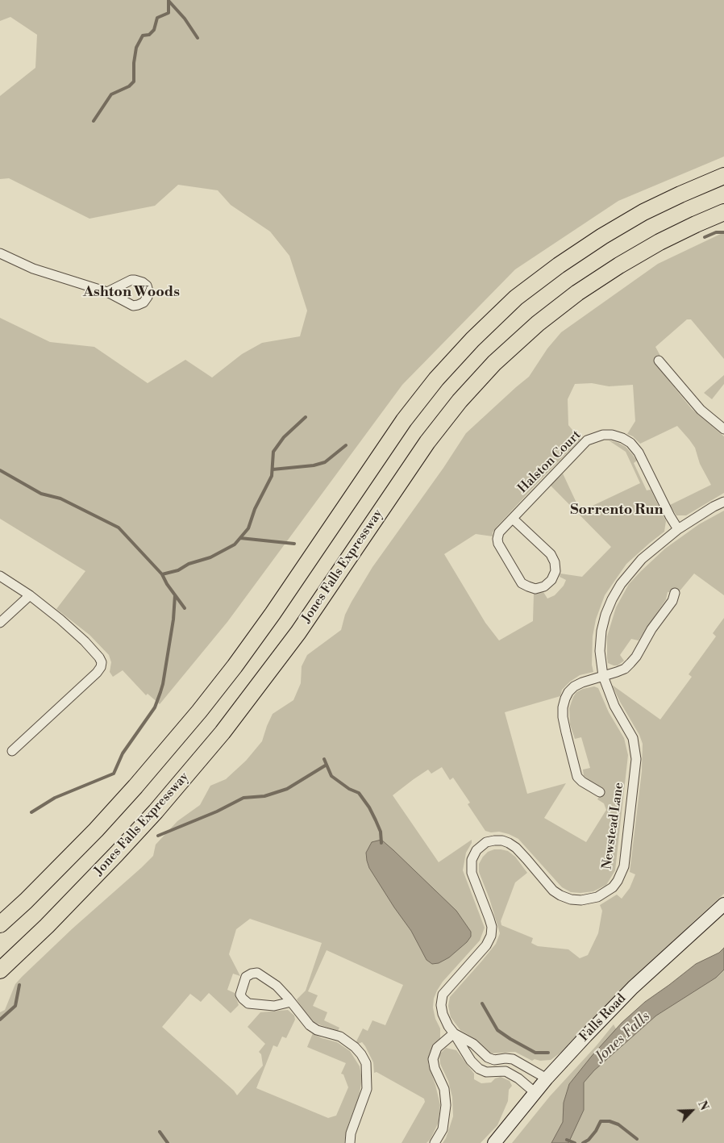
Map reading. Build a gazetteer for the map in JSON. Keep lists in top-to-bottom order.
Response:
{
  "streets": {
    "highway": ["Jones Falls Expressway"],
    "main road": ["Falls Road"],
    "street": ["Halston Court", "Newstead Lane"]
  },
  "crossings": [
    ["Halston Court", "Newstead Lane"],
    ["Newstead Lane", "Falls Road"]
  ],
  "districts": ["Ashton Woods", "Sorrento Run"],
  "water": ["Jones Falls"],
  "north": "top right"
}
